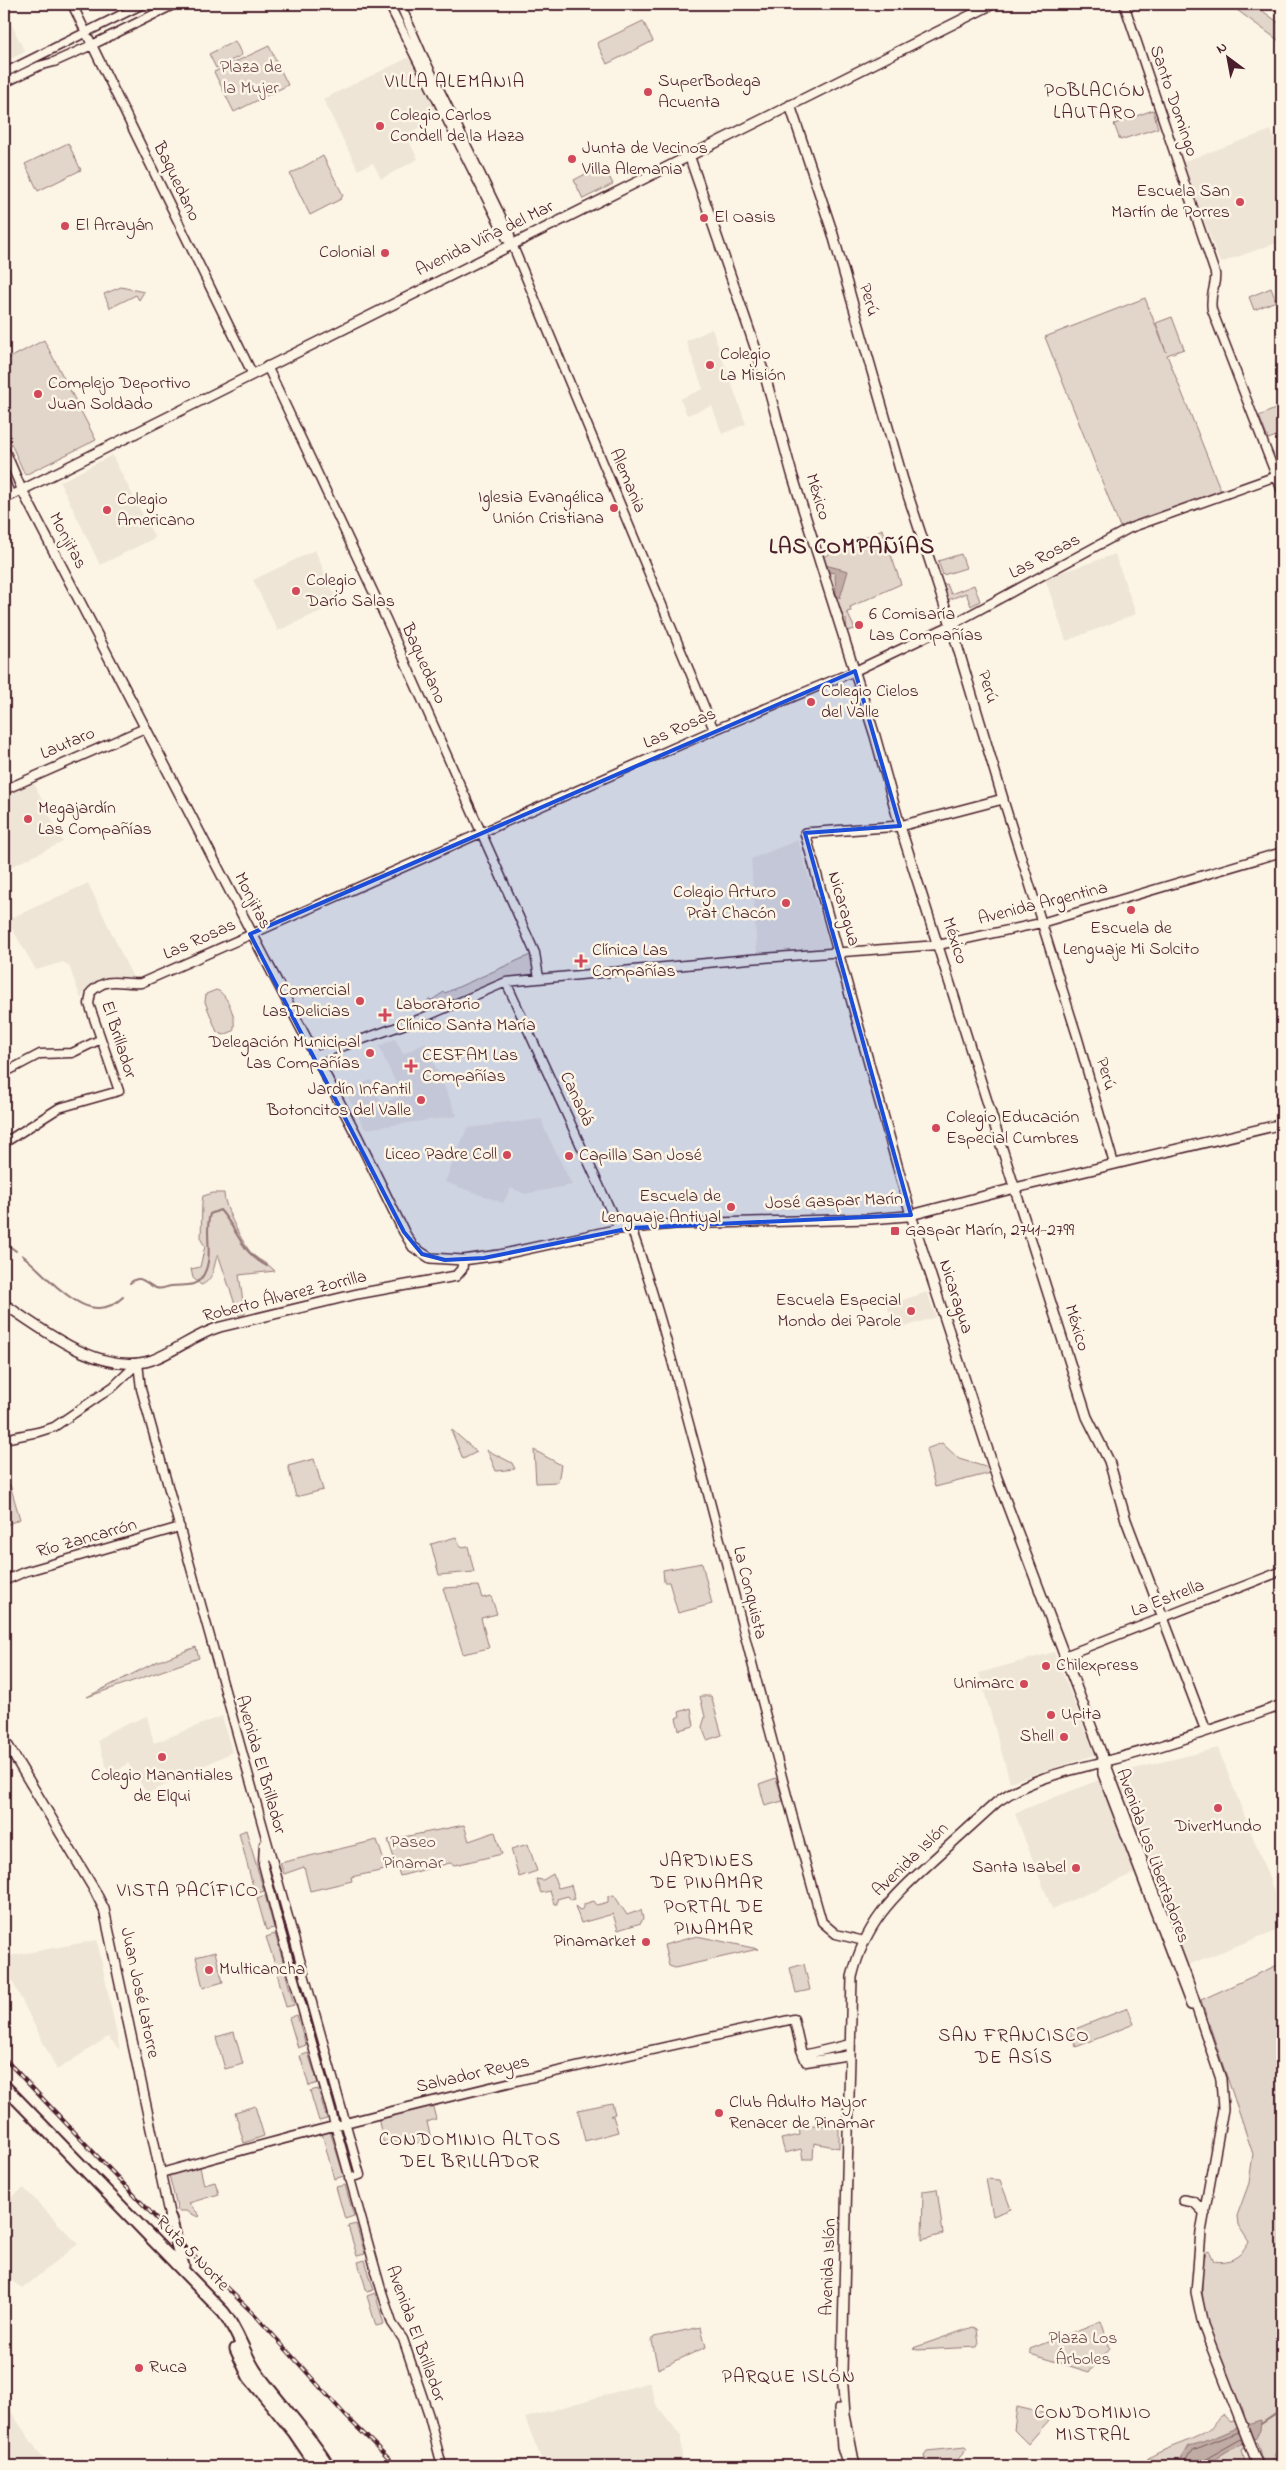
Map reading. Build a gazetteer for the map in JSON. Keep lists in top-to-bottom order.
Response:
{
  "streets": {
    "highway": ["Ruta 5 Norte"],
    "main road": [
      "Avenida Viña del Mar",
      "Perú",
      "México",
      "Monjitas",
      "Nicaragua",
      "José Gaspar Marín",
      "Roberto Álvarez Zorrilla",
      "Avenida Los Libertadores",
      "Avenida Islón",
      "Juan José Latorre"
    ],
    "street": [
      "Santo Domingo",
      "Baquedano",
      "Alemania",
      "Las Rosas",
      "Lautaro",
      "Avenida Argentina",
      "El Brillador",
      "Canadá",
      "Río Zancarrón",
      "La Conquista",
      "La Estrella",
      "Avenida El Brillador",
      "Salvador Reyes"
    ]
  },
  "crossings": [
    ["Santo Domingo", "Las Rosas"],
    ["Baquedano", "Avenida Viña del Mar"],
    ["Baquedano", "Las Rosas"],
    ["Baquedano", "Avenida Argentina"],
    ["Avenida Viña del Mar", "Perú"],
    ["Avenida Viña del Mar", "Alemania"],
    ["Avenida Viña del Mar", "México"],
    ["Avenida Viña del Mar", "Monjitas"],
    ["Perú", "Las Rosas"],
    ["Perú", "Avenida Argentina"],
    ["Perú", "José Gaspar Marín"],
    ["Alemania", "Las Rosas"],
    ["México", "Las Rosas"],
    ["México", "Avenida Argentina"],
    ["México", "Nicaragua"],
    ["México", "José Gaspar Marín"],
    ["México", "La Estrella"],
    ["México", "Avenida Islón"],
    ["Monjitas", "Las Rosas"],
    ["Monjitas", "Lautaro"],
    ["Monjitas", "Avenida Argentina"],
    ["Monjitas", "José Gaspar Marín"],
    ["Monjitas", "Roberto Álvarez Zorrilla"],
    ["Las Rosas", "El Brillador"],
    ["Avenida Argentina", "Nicaragua"],
    ["Avenida Argentina", "Canadá"],
    ["Nicaragua", "José Gaspar Marín"],
    ["Nicaragua", "La Estrella"],
    ["Nicaragua", "Avenida Los Libertadores"],
    ["Nicaragua", "Avenida Islón"],
    ["Canadá", "José Gaspar Marín"],
    ["José Gaspar Marín", "La Conquista"],
    ["Roberto Álvarez Zorrilla", "Avenida El Brillador"],
    ["Río Zancarrón", "Avenida El Brillador"],
    ["La Conquista", "Avenida Islón"],
    ["Avenida El Brillador", "Salvador Reyes"],
    ["Avenida Los Libertadores", "Avenida Islón"],
    ["Juan José Latorre", "Salvador Reyes"]
  ],
  "districts": [
    "VILLA ALEMANIA",
    "POBLACIÓN LAUTARO",
    "LAS COMPAÑÍAS",
    "JARDINES DE PINAMAR",
    "VISTA PACÍFICO",
    "PORTAL DE PINAMAR",
    "SAN FRANCISCO DE ASÍS",
    "CONDOMINIO ALTOS DEL BRILLADOR",
    "PARQUE ISLÓN",
    "CONDOMINIO MISTRAL"
  ],
  "parks": ["Plaza de la Mujer", "Paseo Pinamar", "Plaza Los Árboles"],
  "places": {
    "other": [
      "SuperBodega Acuenta",
      "Colegio Carlos Condell de la Haza",
      "Junta de Vecinos Villa Alemania",
      "Escuela San Martín de Porres",
      "El Oasis",
      "El Arrayán",
      "Colonial",
      "Colegio La Misión",
      "Complejo Deportivo Juan Soldado",
      "Iglesia Evangélica Unión Cristiana",
      "Colegio Americano",
      "Colegio Darío Salas",
      "6 Comisaría Las Compañías",
      "Colegio Cielos del Valle",
      "Megajardín Las Compañías",
      "Colegio Arturo Prat Chacón",
      "Escuela de Lenguaje Mi Solcito",
      "Comercial Las Delicias",
      "Delegación Municipal Las Compañías",
      "Jardín Infantil Botoncitos del Valle",
      "Colegio Educación Especial Cumbres",
      "Liceo Padre Coll",
      "Capilla San José",
      "Escuela de Lenguaje Antiyal",
      "Escuela Especial Mondo dei Parole",
      "Chilexpress",
      "Unimarc",
      "Upita",
      "Shell",
      "Colegio Manantiales de Elqui",
      "DiverMundo",
      "Santa Isabel",
      "Pinamarket",
      "Multicancha",
      "Club Adulto Mayor Renacer de Pinamar",
      "Ruca"
    ],
    "health": ["Clínica Las Compañías", "Laboratorio Clínico Santa María", "CESFAM Las Compañías"],
    "transit": ["Gaspar Marín, 2741-2799"]
  },
  "north": "top left"
}
